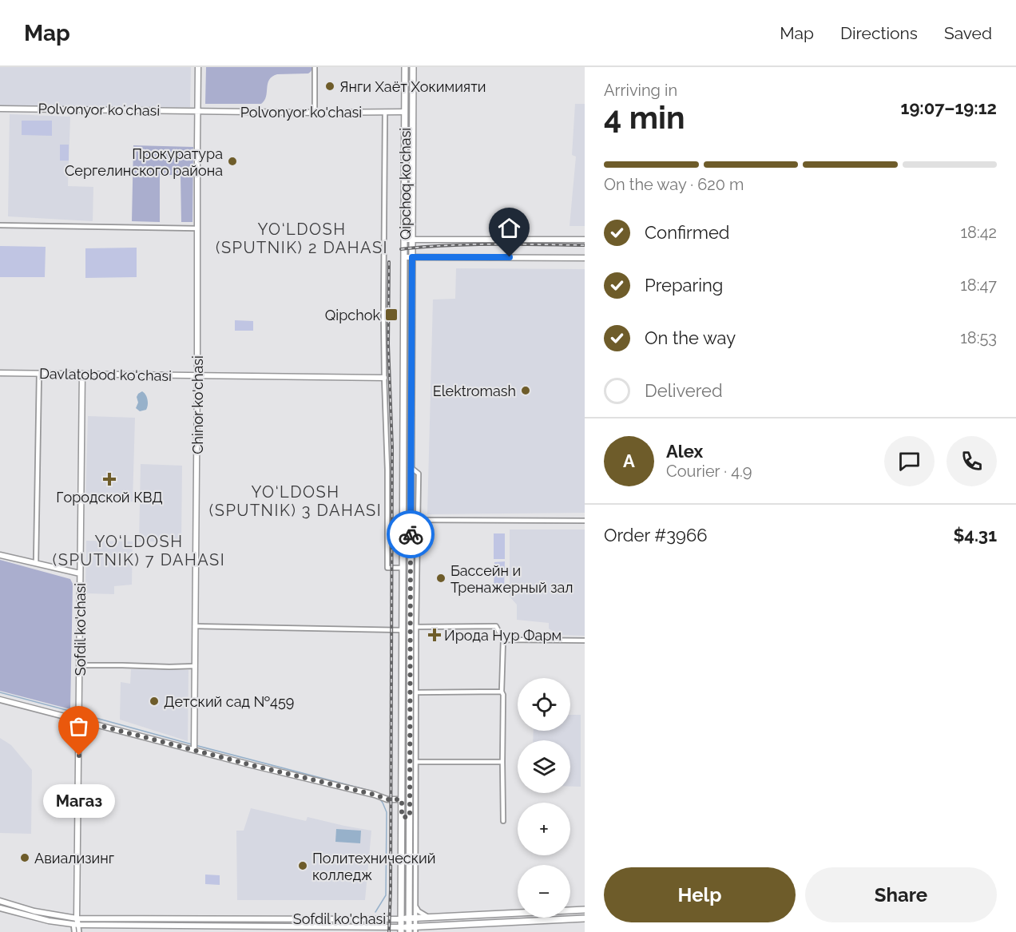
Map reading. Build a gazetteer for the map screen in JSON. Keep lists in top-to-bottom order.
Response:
{
  "streets": {
    "main road": ["Qipchoq ko'chasi"],
    "street": [
      "Polvonyor koʻchasi",
      "Polvonyor ko'chasi",
      "Davlatobod ko'chasi",
      "Chinor ko'chasi",
      "Sofdil ko'chasi"
    ]
  },
  "crossings": [
    ["Polvonyor koʻchasi", "Polvonyor ko'chasi"],
    ["Polvonyor koʻchasi", "Chinor ko'chasi"],
    ["Polvonyor ko'chasi", "Qipchoq ko'chasi"],
    ["Polvonyor ko'chasi", "Chinor ko'chasi"],
    ["Qipchoq ko'chasi", "Sofdil ko'chasi"],
    ["Davlatobod ko'chasi", "Chinor ko'chasi"],
    ["Davlatobod ko'chasi", "Sofdil ko'chasi"]
  ],
  "districts": ["YO‘LDOSH (SPUTNIK) 2 DAHASI", "YO‘LDOSH (SPUTNIK) 3 DAHASI", "YO‘LDOSH (SPUTNIK) 7 DAHASI"],
  "places": {
    "other": [
      "Янги Хаёт Хокимияти",
      "Прокуратура Сергелинского района",
      "Elektromash",
      "Бассейн и Тренажерный зал",
      "Детский сад №459",
      "Магаз",
      "Авиализинг",
      "Политехнический колледж"
    ],
    "transit": ["Qipchok"],
    "health": ["Городской КВД", "Ирода Нур Фарм"]
  },
  "page": {
    "header": "Map",
    "nav": ["Map", "Directions", "Saved"],
    "heading": ["4 min", "Arriving in", "19:07–19:12"],
    "panel": [
      "Alex",
      "Courier · 4.9",
      "Order #3966",
      "$4.31"
    ],
    "bar": "On the way · 620 m",
    "list": [
      ["Confirmed", "18:42"],
      ["Preparing", "18:47"],
      ["On the way", "18:53"],
      "Delivered"
    ],
    "round": "A",
    "map_buttons": ["+", "−"],
    "bubble": "Магаз",
    "buttons": ["Help", "Share"]
  }
}
